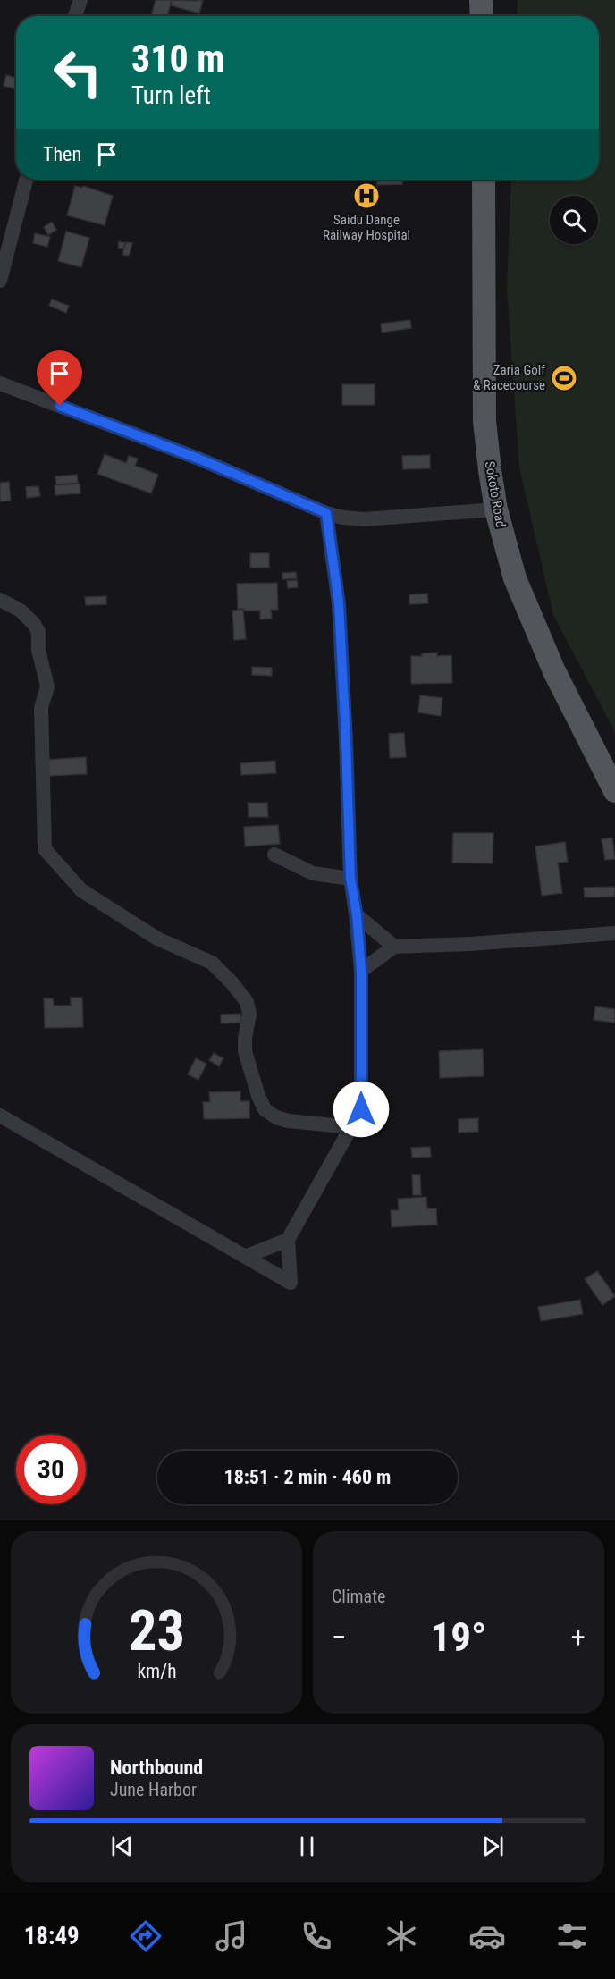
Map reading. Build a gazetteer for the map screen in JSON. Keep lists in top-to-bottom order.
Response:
{
  "streets": {
    "main road": ["Sokoto Road"]
  },
  "places": {
    "hospital": ["Saidu Dange Railway Hospital"],
    "sports": ["Zaria Golf & Racecourse"]
  },
  "page": {
    "turn": ["310 m", "Turn left"],
    "then": "Then",
    "limit": "30",
    "trip": "18:51 · 2 min · 460 m",
    "tile": "Climate",
    "heat": ["−", "19°", "+"],
    "song": ["Northbound", "June Harbor"],
    "tabs": "18:49",
    "gauge": ["23", "km/h"]
  }
}
